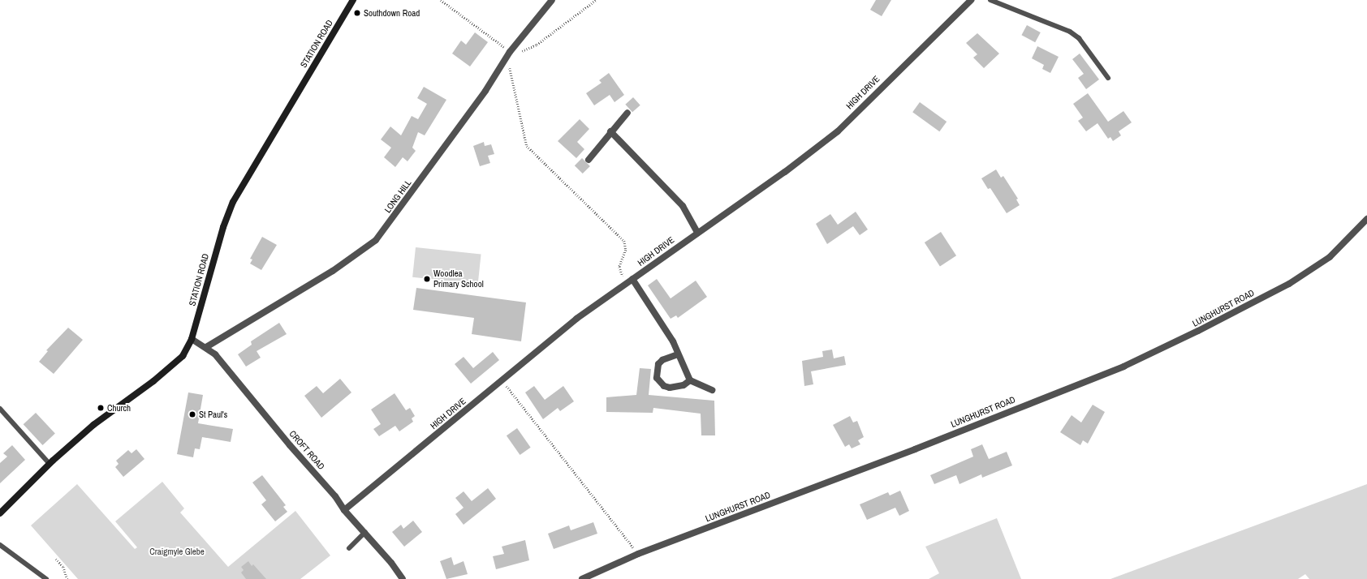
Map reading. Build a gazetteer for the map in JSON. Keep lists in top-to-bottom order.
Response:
{
  "streets": {
    "street": [
      "STATION ROAD",
      "HIGH DRIVE",
      "LONG HILL",
      "LUNGHURST ROAD",
      "CROFT ROAD"
    ]
  },
  "crossings": [
    ["STATION ROAD", "CROFT ROAD"],
    ["HIGH DRIVE", "CROFT ROAD"],
    ["LONG HILL", "CROFT ROAD"]
  ],
  "parks": ["Craigmyle Glebe"],
  "places": [
    "Southdown Road",
    "Woodlea Primary School",
    "Church",
    "St Paul's"
  ]
}
